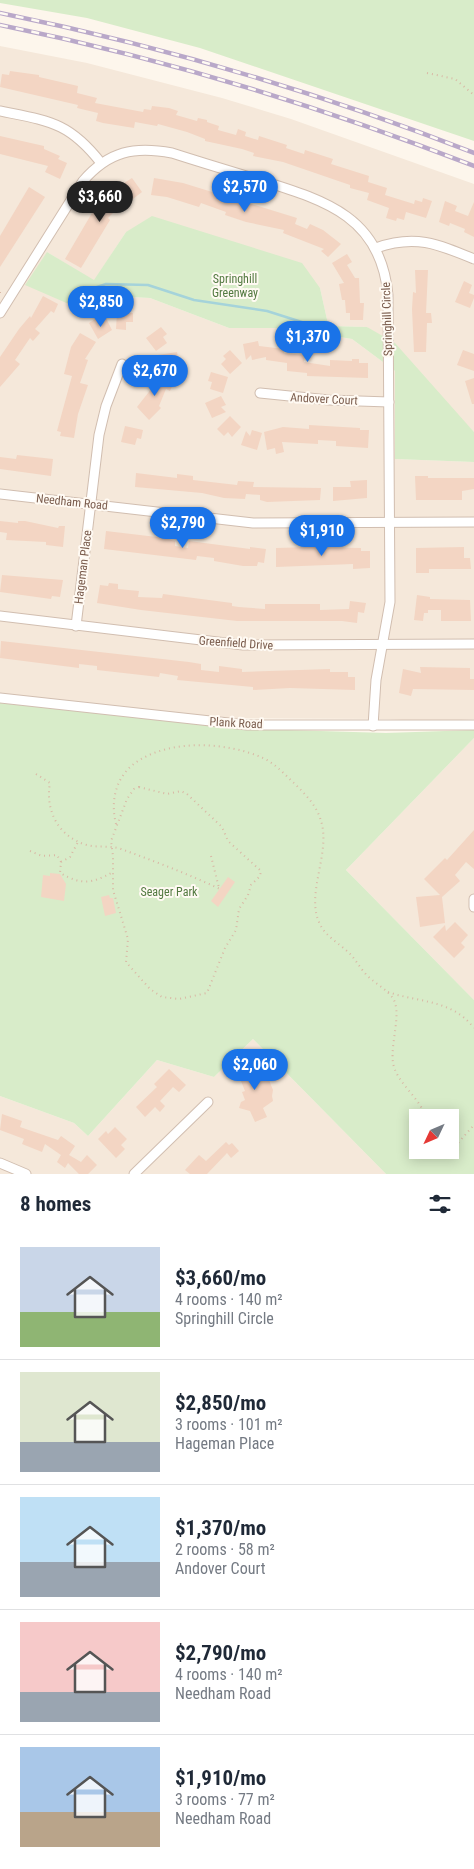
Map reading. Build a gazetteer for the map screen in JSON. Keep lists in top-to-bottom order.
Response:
{
  "streets": {
    "street": [
      "Springhill Circle",
      "Andover Court",
      "Needham Road",
      "Hageman Place",
      "Greenfield Drive",
      "Plank Road"
    ]
  },
  "crossings": [
    ["Springhill Circle", "Andover Court"],
    ["Springhill Circle", "Needham Road"],
    ["Springhill Circle", "Greenfield Drive"],
    ["Springhill Circle", "Plank Road"],
    ["Needham Road", "Hageman Place"],
    ["Hageman Place", "Greenfield Drive"]
  ],
  "parks": ["Springhill Greenway", "Seager Park"],
  "north": "bottom left",
  "page": {
    "price": [
      "$2,570",
      "$3,660",
      "$2,850",
      "$1,370",
      "$2,670",
      "$2,790",
      "$1,910",
      "$2,060"
    ],
    "heading": "8 homes",
    "list": [
      {
        "name": "$3,660/mo",
        "note": "4 rooms · 140 m² · Springhill Circle"
      },
      {
        "name": "$2,850/mo",
        "note": "3 rooms · 101 m² · Hageman Place"
      },
      {
        "name": "$1,370/mo",
        "note": "2 rooms · 58 m² · Andover Court"
      },
      {
        "name": "$2,790/mo",
        "note": "4 rooms · 140 m² · Needham Road"
      },
      {
        "name": "$1,910/mo",
        "note": "3 rooms · 77 m² · Needham Road"
      }
    ]
  }
}
